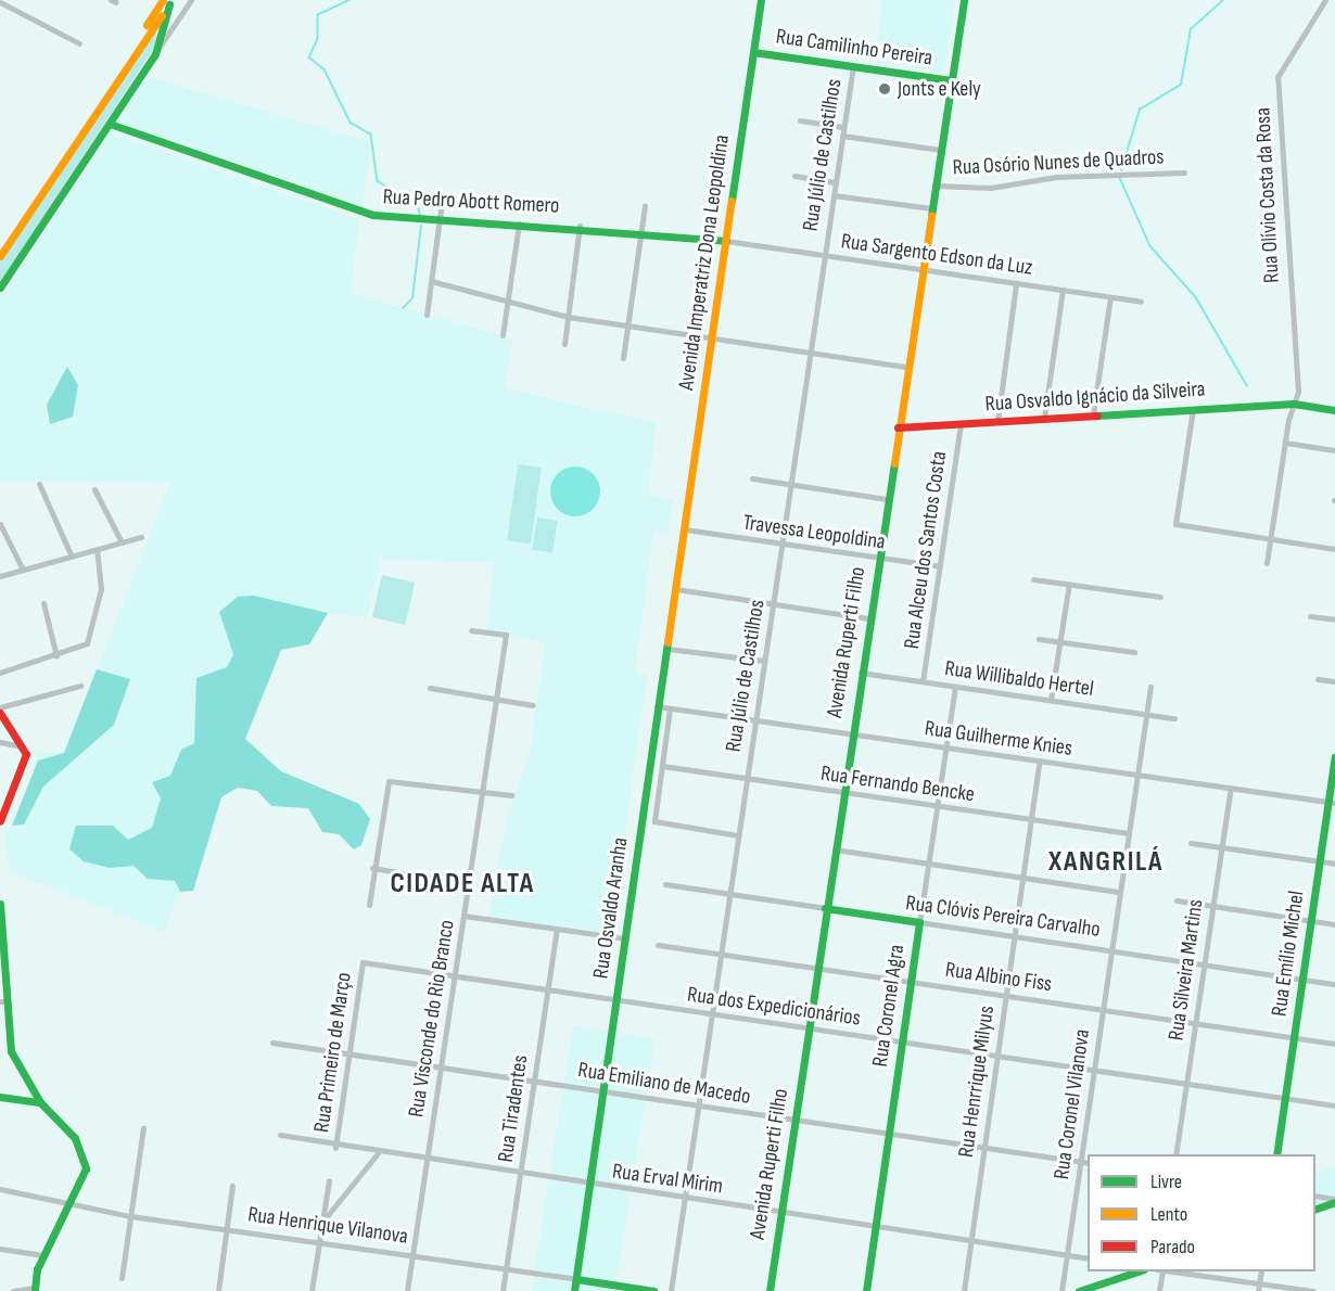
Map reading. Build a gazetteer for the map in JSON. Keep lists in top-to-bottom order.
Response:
{
  "streets": {
    "main road": [
      "Rua Camilinho Pereira",
      "Rua Pedro Abott Romero",
      "Avenida Imperatriz Dona Leopoldina",
      "Rua Osvaldo Ignácio da Silveira",
      "Avenida Ruperti Filho",
      "Rua Osvaldo Aranha",
      "Rua Clóvis Pereira Carvalho",
      "Rua Emílio Michel",
      "Rua Coronel Agra",
      "Rua Henrique Vilanova"
    ],
    "street": [
      "Rua Júlio de Castilhos",
      "Rua Osório Nunes de Quadros",
      "Rua Olívio Costa da Rosa",
      "Rua Sargento Edson da Luz",
      "Travessa Leopoldina",
      "Rua Alceu dos Santos Costa",
      "Rua Willibaldo Hertel",
      "Rua Guilherme Knies",
      "Rua Fernando Bencke",
      "Rua Silveira Martins",
      "Rua Albino Fiss",
      "Rua dos Expedicionários",
      "Rua Visconde do Rio Branco",
      "Rua Primeiro de Março",
      "Rua Henrrique Milyus",
      "Rua Emiliano de Macedo",
      "Rua Coronel Vilanova",
      "Rua Tiradentes",
      "Rua Erval Mirim"
    ]
  },
  "crossings": [
    ["Rua Camilinho Pereira", "Rua Júlio de Castilhos"],
    ["Rua Camilinho Pereira", "Avenida Imperatriz Dona Leopoldina"],
    ["Rua Camilinho Pereira", "Avenida Ruperti Filho"],
    ["Rua Júlio de Castilhos", "Rua Sargento Edson da Luz"],
    ["Rua Júlio de Castilhos", "Travessa Leopoldina"],
    ["Rua Júlio de Castilhos", "Rua Guilherme Knies"],
    ["Rua Júlio de Castilhos", "Rua Fernando Bencke"],
    ["Rua Júlio de Castilhos", "Rua Clóvis Pereira Carvalho"],
    ["Rua Júlio de Castilhos", "Rua Albino Fiss"],
    ["Rua Júlio de Castilhos", "Rua dos Expedicionários"],
    ["Rua Júlio de Castilhos", "Rua Emiliano de Macedo"],
    ["Rua Júlio de Castilhos", "Rua Erval Mirim"],
    ["Rua Osório Nunes de Quadros", "Avenida Ruperti Filho"],
    ["Rua Olívio Costa da Rosa", "Rua Osvaldo Ignácio da Silveira"],
    ["Rua Pedro Abott Romero", "Rua Sargento Edson da Luz"],
    ["Rua Pedro Abott Romero", "Avenida Imperatriz Dona Leopoldina"],
    ["Rua Sargento Edson da Luz", "Avenida Imperatriz Dona Leopoldina"],
    ["Rua Sargento Edson da Luz", "Avenida Ruperti Filho"],
    ["Avenida Imperatriz Dona Leopoldina", "Travessa Leopoldina"],
    ["Avenida Imperatriz Dona Leopoldina", "Rua Osvaldo Aranha"],
    ["Rua Osvaldo Ignácio da Silveira", "Rua Alceu dos Santos Costa"],
    ["Rua Osvaldo Ignácio da Silveira", "Avenida Ruperti Filho"],
    ["Travessa Leopoldina", "Rua Alceu dos Santos Costa"],
    ["Travessa Leopoldina", "Avenida Ruperti Filho"],
    ["Travessa Leopoldina", "Rua Osvaldo Aranha"],
    ["Rua Alceu dos Santos Costa", "Rua Willibaldo Hertel"],
    ["Avenida Ruperti Filho", "Rua Willibaldo Hertel"],
    ["Avenida Ruperti Filho", "Rua Guilherme Knies"],
    ["Avenida Ruperti Filho", "Rua Fernando Bencke"],
    ["Avenida Ruperti Filho", "Rua Clóvis Pereira Carvalho"],
    ["Avenida Ruperti Filho", "Rua Albino Fiss"],
    ["Avenida Ruperti Filho", "Rua dos Expedicionários"],
    ["Avenida Ruperti Filho", "Rua Emiliano de Macedo"],
    ["Avenida Ruperti Filho", "Rua Erval Mirim"],
    ["Rua Willibaldo Hertel", "Rua Coronel Agra"],
    ["Rua Guilherme Knies", "Rua Osvaldo Aranha"],
    ["Rua Guilherme Knies", "Rua Emílio Michel"],
    ["Rua Guilherme Knies", "Rua Silveira Martins"],
    ["Rua Guilherme Knies", "Rua Coronel Agra"],
    ["Rua Guilherme Knies", "Rua Henrrique Milyus"],
    ["Rua Guilherme Knies", "Rua Coronel Vilanova"],
    ["Rua Fernando Bencke", "Rua Coronel Agra"],
    ["Rua Fernando Bencke", "Rua Henrrique Milyus"],
    ["Rua Fernando Bencke", "Rua Coronel Vilanova"],
    ["Rua Osvaldo Aranha", "Rua dos Expedicionários"],
    ["Rua Osvaldo Aranha", "Rua Emiliano de Macedo"],
    ["Rua Osvaldo Aranha", "Rua Erval Mirim"],
    ["Rua Osvaldo Aranha", "Rua Henrique Vilanova"],
    ["Rua Clóvis Pereira Carvalho", "Rua Emílio Michel"],
    ["Rua Clóvis Pereira Carvalho", "Rua Silveira Martins"],
    ["Rua Clóvis Pereira Carvalho", "Rua Coronel Agra"],
    ["Rua Clóvis Pereira Carvalho", "Rua Henrrique Milyus"],
    ["Rua Clóvis Pereira Carvalho", "Rua Coronel Vilanova"],
    ["Rua Emílio Michel", "Rua Albino Fiss"],
    ["Rua Emílio Michel", "Rua dos Expedicionários"],
    ["Rua Silveira Martins", "Rua Albino Fiss"],
    ["Rua Silveira Martins", "Rua dos Expedicionários"],
    ["Rua Albino Fiss", "Rua Coronel Agra"],
    ["Rua Albino Fiss", "Rua Henrrique Milyus"],
    ["Rua Albino Fiss", "Rua Coronel Vilanova"],
    ["Rua Coronel Agra", "Rua dos Expedicionários"],
    ["Rua Coronel Agra", "Rua Emiliano de Macedo"],
    ["Rua Coronel Agra", "Rua Erval Mirim"],
    ["Rua dos Expedicionários", "Rua Visconde do Rio Branco"],
    ["Rua dos Expedicionários", "Rua Primeiro de Março"],
    ["Rua dos Expedicionários", "Rua Henrrique Milyus"],
    ["Rua dos Expedicionários", "Rua Coronel Vilanova"],
    ["Rua dos Expedicionários", "Rua Tiradentes"],
    ["Rua Visconde do Rio Branco", "Rua Emiliano de Macedo"],
    ["Rua Visconde do Rio Branco", "Rua Erval Mirim"],
    ["Rua Visconde do Rio Branco", "Rua Henrique Vilanova"],
    ["Rua Primeiro de Março", "Rua Emiliano de Macedo"],
    ["Rua Primeiro de Março", "Rua Erval Mirim"],
    ["Rua Henrrique Milyus", "Rua Emiliano de Macedo"],
    ["Rua Henrrique Milyus", "Rua Erval Mirim"],
    ["Rua Emiliano de Macedo", "Rua Coronel Vilanova"],
    ["Rua Emiliano de Macedo", "Rua Tiradentes"],
    ["Rua Coronel Vilanova", "Rua Erval Mirim"],
    ["Rua Tiradentes", "Rua Erval Mirim"],
    ["Rua Tiradentes", "Rua Henrique Vilanova"]
  ],
  "districts": ["XANGRILÁ", "CIDADE ALTA"],
  "places": ["Jonts e Kely"],
  "legend": ["Livre", "Lento", "Parado"]
}
